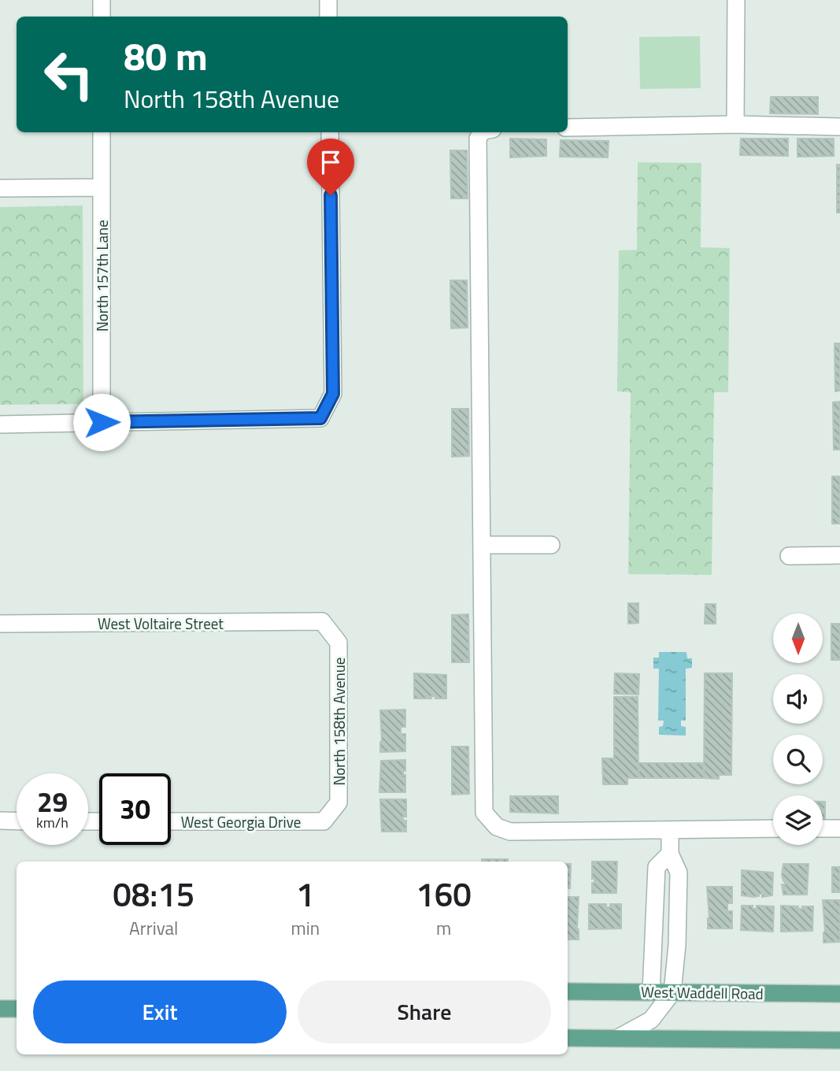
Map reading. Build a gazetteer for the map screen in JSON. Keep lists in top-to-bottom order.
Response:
{
  "streets": {
    "main road": ["West Waddell Road"],
    "street": [
      "North 157th Lane",
      "West Voltaire Street",
      "North 158th Avenue",
      "West Georgia Drive"
    ]
  },
  "crossings": [
    ["West Voltaire Street", "North 158th Avenue"],
    ["North 158th Avenue", "West Georgia Drive"]
  ],
  "north": "bottom",
  "page": {
    "turn": ["80 m", "North 158th Avenue"],
    "speed": "29 km/h",
    "limit": "30",
    "eta": [
      "08:15",
      "Arrival",
      "1",
      "min",
      "160",
      "m"
    ],
    "buttons": ["Exit", "Share"]
  }
}
